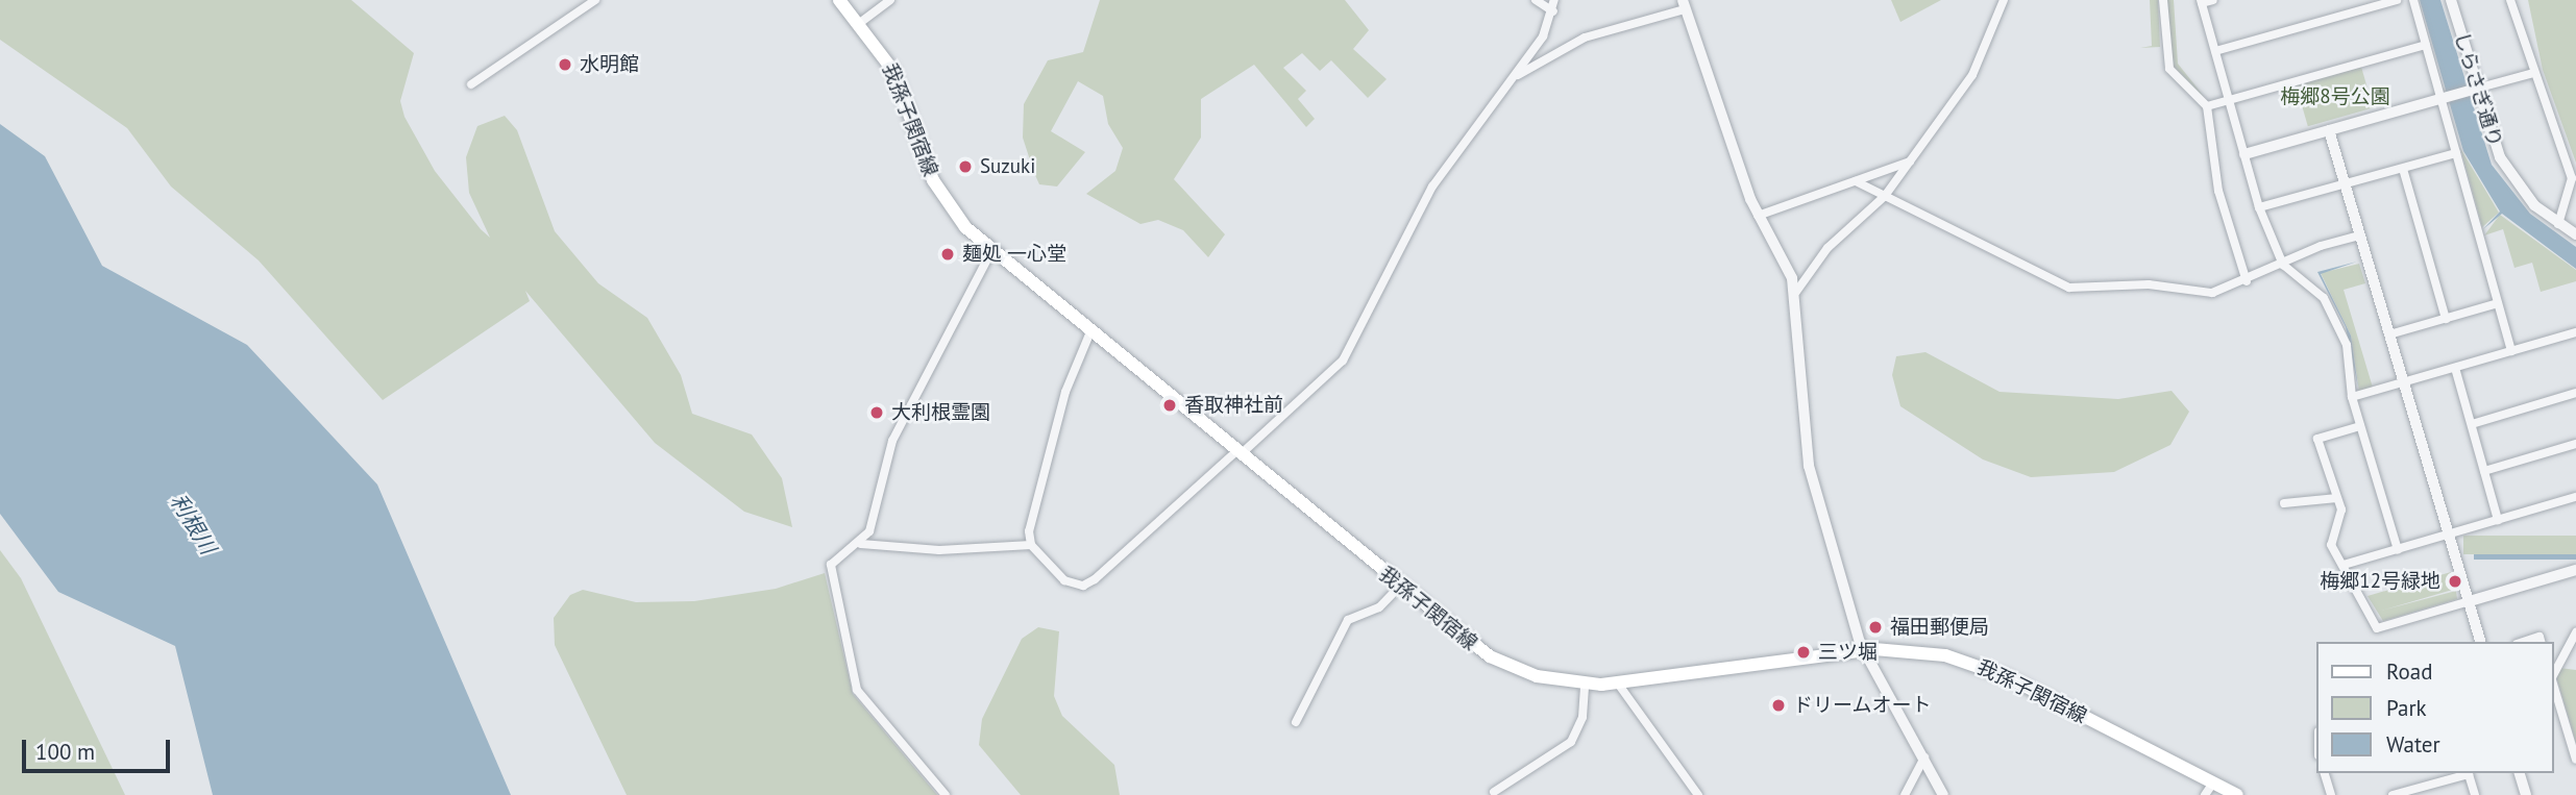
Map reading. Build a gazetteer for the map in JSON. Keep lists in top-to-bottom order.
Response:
{
  "streets": {
    "main road": ["我孫子関宿線"],
    "street": ["しらさぎ通り"]
  },
  "water": ["利根川"],
  "parks": ["梅郷8号公園"],
  "places": [
    "水明館",
    "Suzuki",
    "麺処 一心堂",
    "香取神社前",
    "大利根霊園",
    "梅郷12号緑地",
    "福田郵便局",
    "三ツ堀",
    "ドリームオート"
  ],
  "legend": ["Road", "Park", "Water"],
  "scale_bar": "100 m"
}
